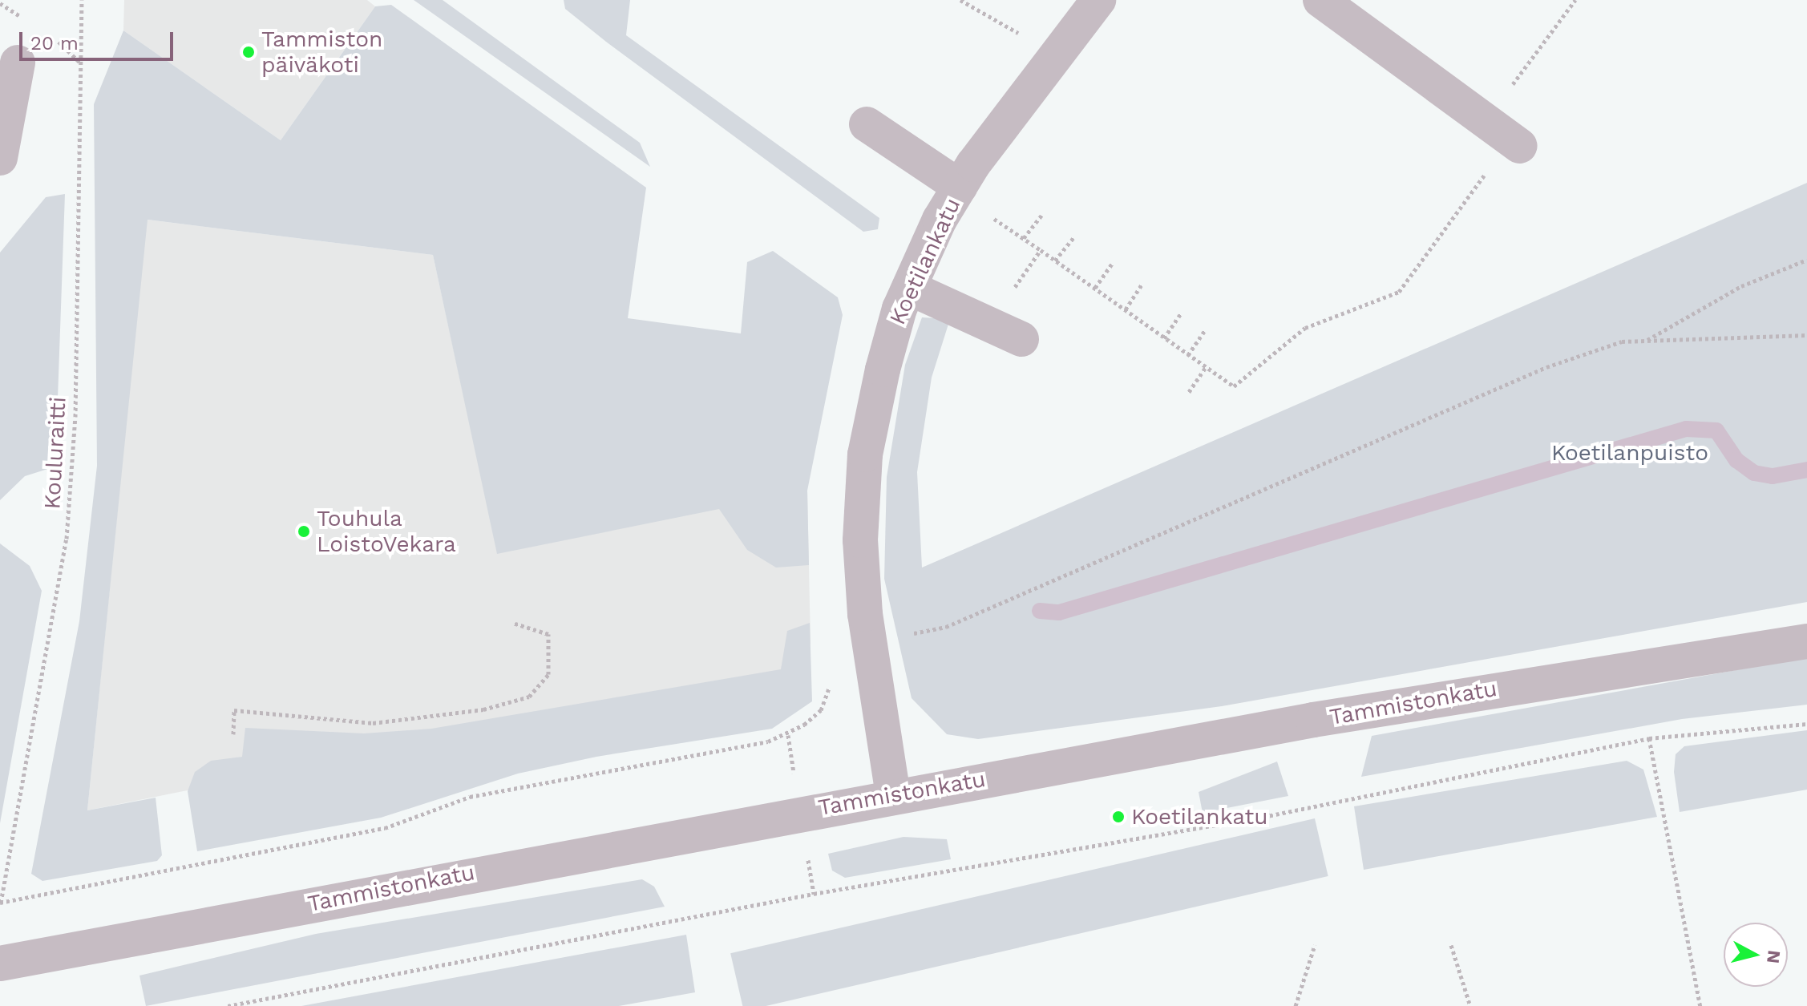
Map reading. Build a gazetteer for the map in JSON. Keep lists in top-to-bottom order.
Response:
{
  "streets": {
    "street": ["Koetilankatu", "Tammistonkatu"],
    "path": ["Kouluraitti"]
  },
  "crossings": [
    ["Koetilankatu", "Tammistonkatu"]
  ],
  "parks": ["Koetilanpuisto"],
  "places": ["Tammiston päiväkoti", "Touhula LoistoVekara", "Koetilankatu"],
  "scale_bar": "20 m",
  "north": "right"
}
